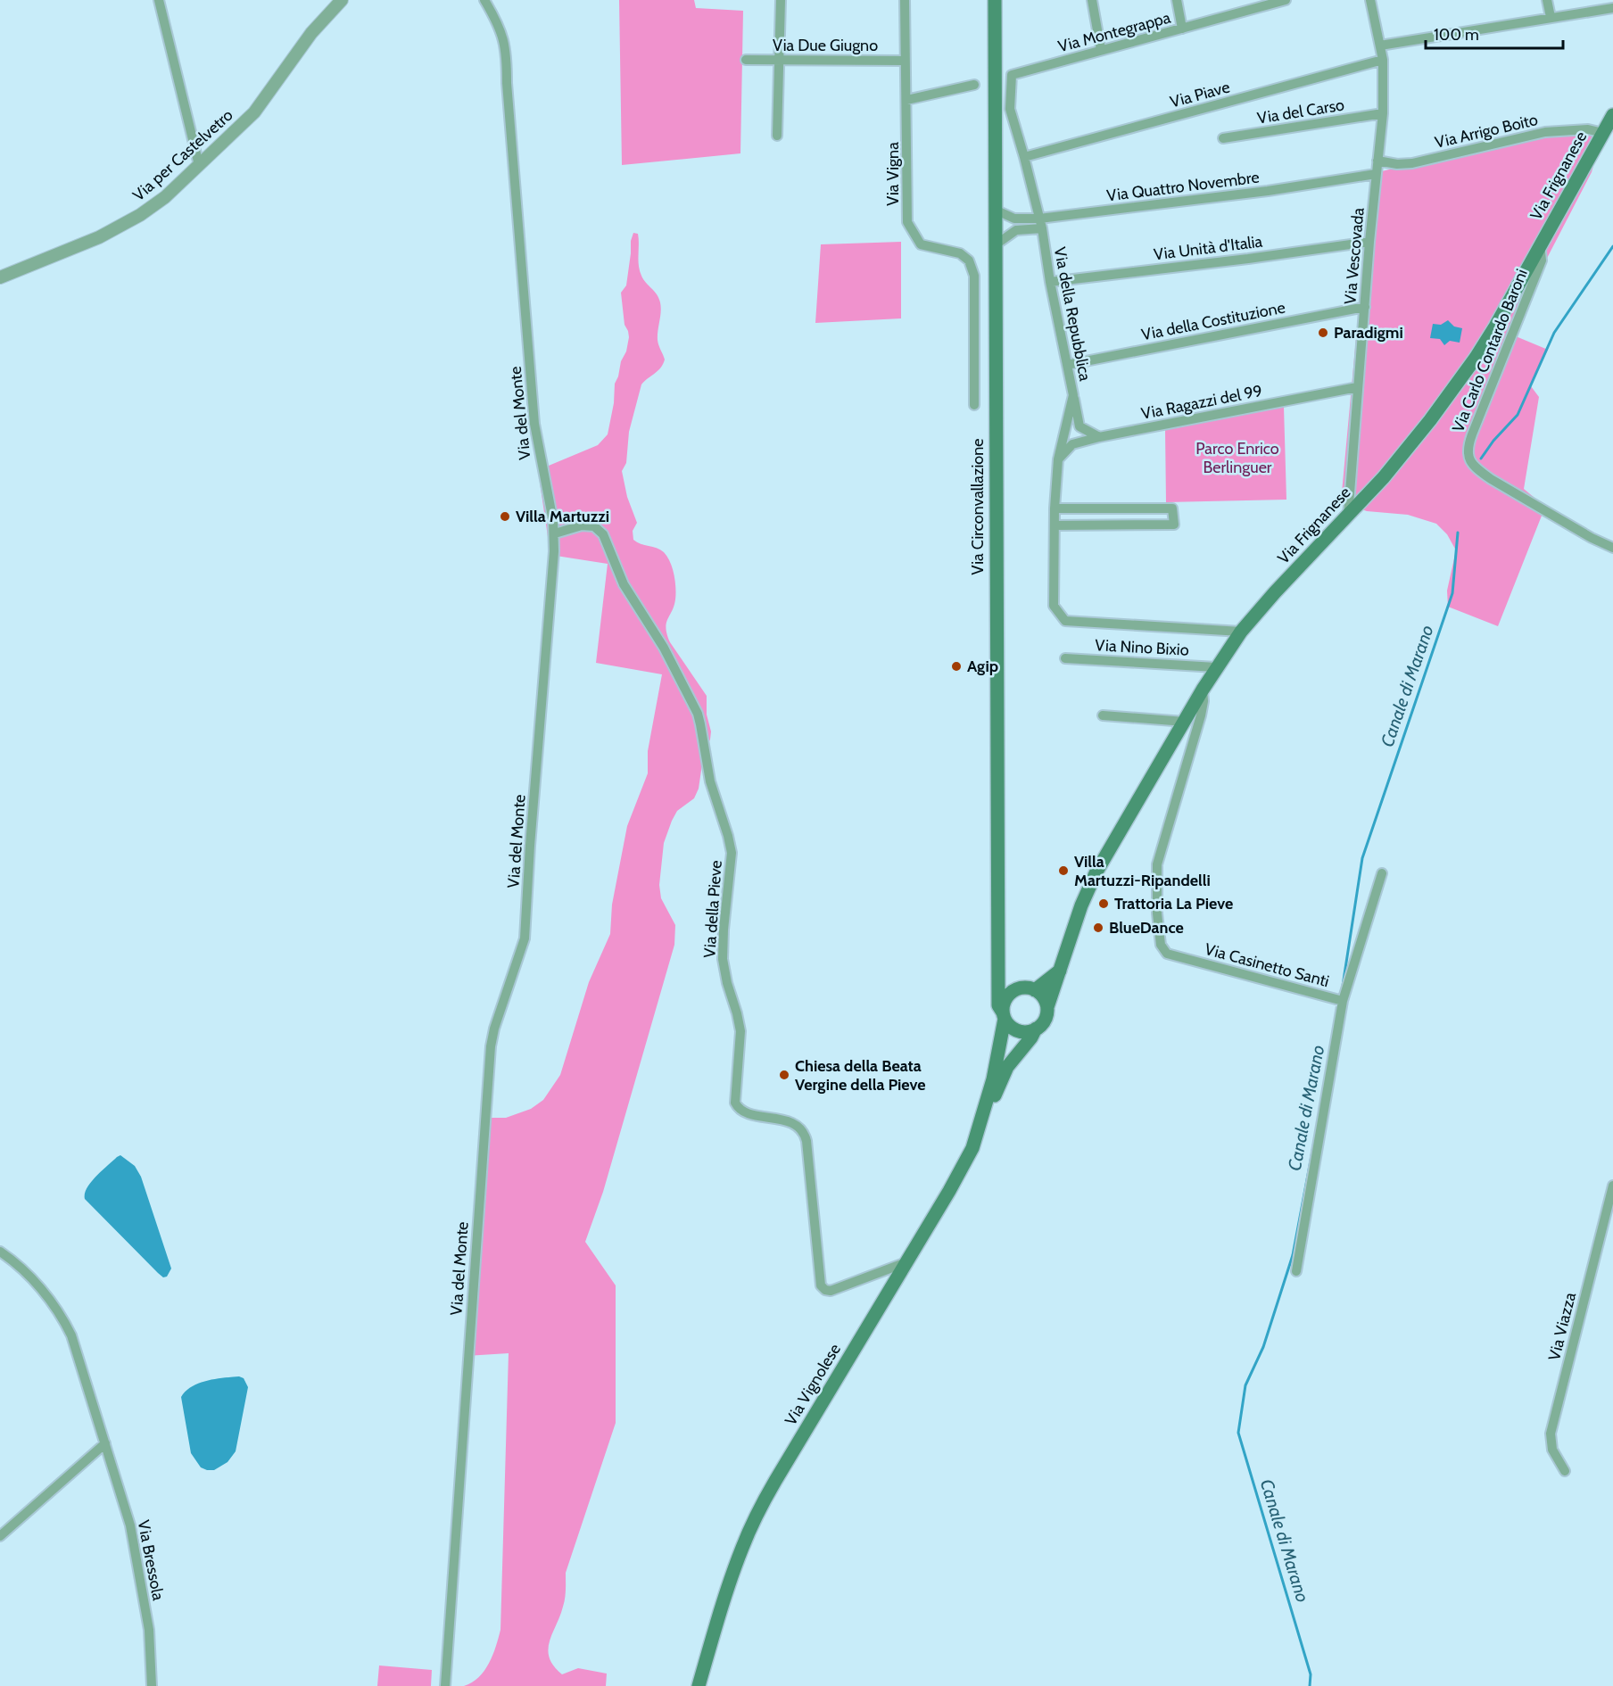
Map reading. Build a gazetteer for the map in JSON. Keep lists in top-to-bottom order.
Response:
{
  "streets": {
    "main road": ["Via Frignanese", "Via Circonvallazione", "Via Vignolese"],
    "street": [
      "Via Montegrappa",
      "Via Due Giugno",
      "Via Piave",
      "Via del Carso",
      "Via Arrigo Boito",
      "Via per Castelvetro",
      "Via Vigna",
      "Via Quattro Novembre",
      "Via Unità d'Italia",
      "Via Vescovada",
      "Via della Repubblica",
      "Via della Costituzione",
      "Via Carlo Contardo Baroni",
      "Via Ragazzi del 99",
      "Via del Monte",
      "Via Nino Bixio",
      "Via della Pieve",
      "Via Casinetto Santi",
      "Via Viazza",
      "Via Bressola"
    ]
  },
  "crossings": [
    ["Via Montegrappa", "Via della Repubblica"],
    ["Via Due Giugno", "Via Vigna"],
    ["Via Piave", "Via Vescovada"],
    ["Via Piave", "Via della Repubblica"],
    ["Via del Carso", "Via Vescovada"],
    ["Via Arrigo Boito", "Via Frignanese"],
    ["Via Arrigo Boito", "Via Vescovada"],
    ["Via Frignanese", "Via Vescovada"],
    ["Via Frignanese", "Via della Repubblica"],
    ["Via Frignanese", "Via Carlo Contardo Baroni"],
    ["Via Frignanese", "Via Circonvallazione"],
    ["Via Frignanese", "Via Nino Bixio"],
    ["Via Frignanese", "Via Casinetto Santi"],
    ["Via Quattro Novembre", "Via Vescovada"],
    ["Via Quattro Novembre", "Via della Repubblica"],
    ["Via Quattro Novembre", "Via Circonvallazione"],
    ["Via Unità d'Italia", "Via Vescovada"],
    ["Via Unità d'Italia", "Via della Repubblica"],
    ["Via Vescovada", "Via della Costituzione"],
    ["Via Vescovada", "Via Ragazzi del 99"],
    ["Via della Repubblica", "Via della Costituzione"],
    ["Via della Repubblica", "Via Ragazzi del 99"],
    ["Via del Monte", "Via della Pieve"],
    ["Via Circonvallazione", "Via Vignolese"],
    ["Via della Pieve", "Via Vignolese"]
  ],
  "water": ["Canale di Marano"],
  "parks": ["Parco Enrico Berlinguer"],
  "places": [
    "Paradigmi",
    "Villa Martuzzi",
    "Agip",
    "Villa Martuzzi-Ripandelli",
    "Trattoria La Pieve",
    "BlueDance",
    "Chiesa della Beata Vergine della Pieve"
  ],
  "scale_bar": "100 m"
}
